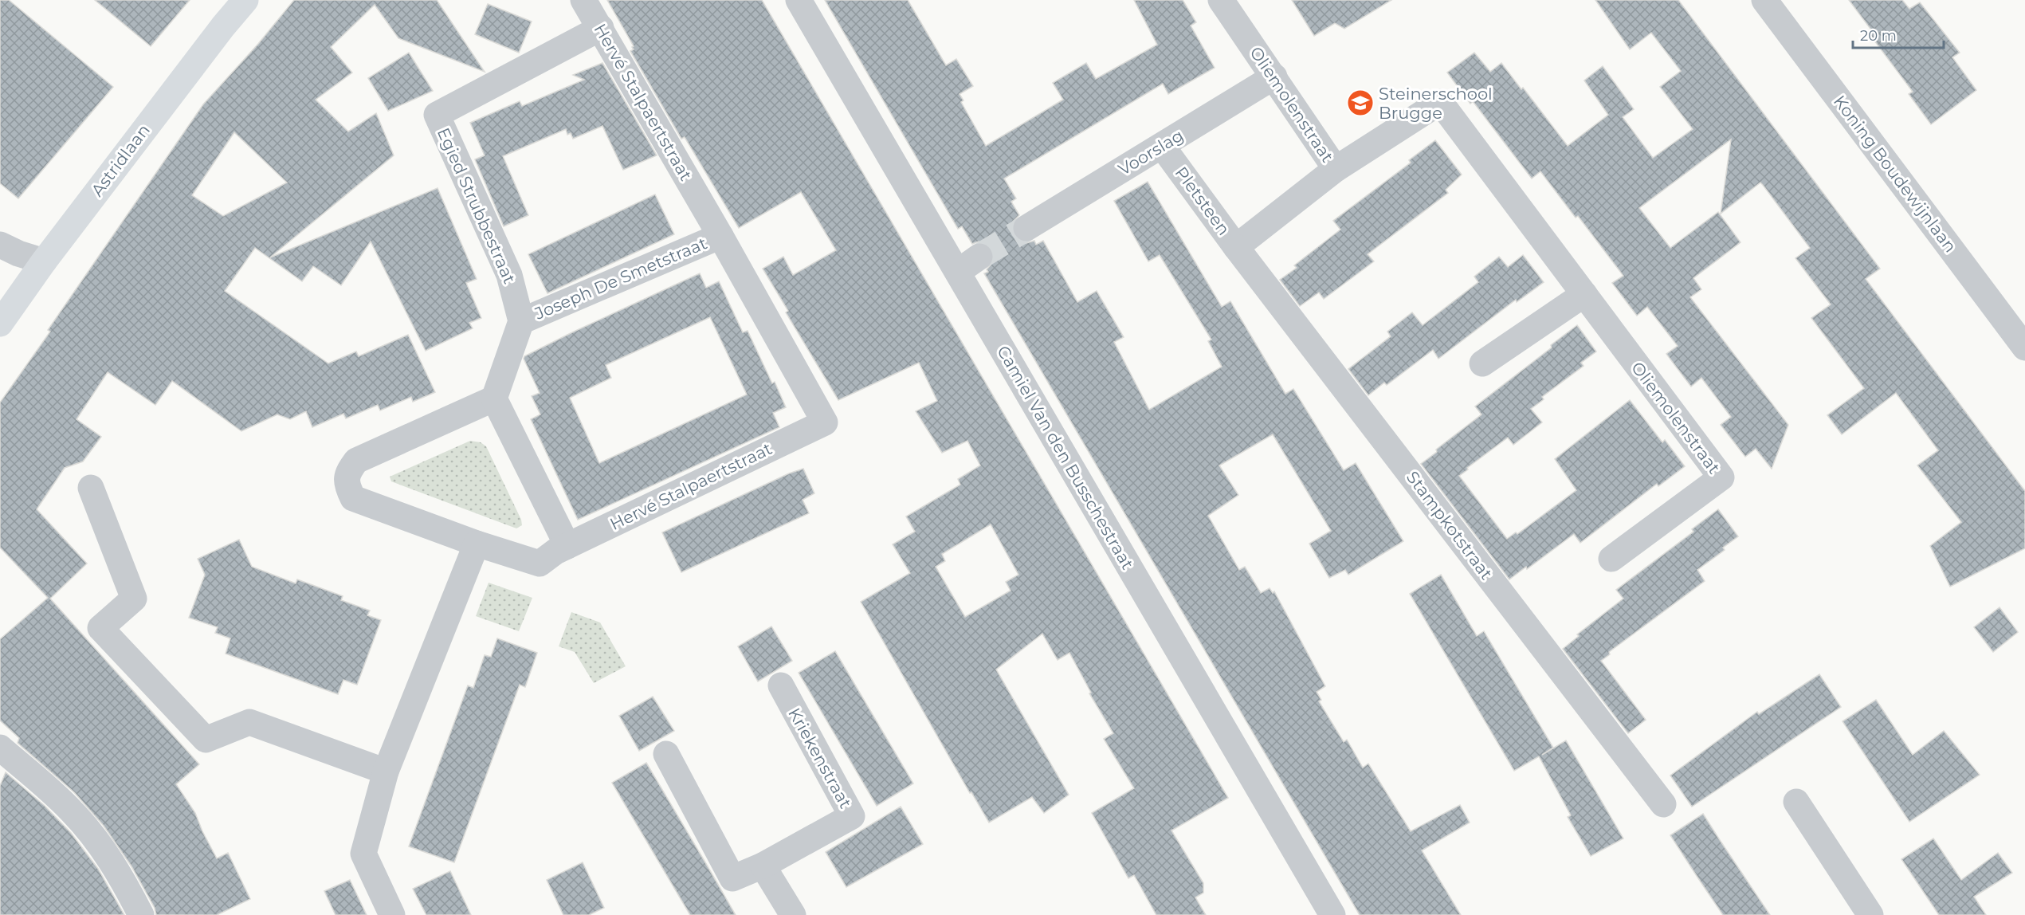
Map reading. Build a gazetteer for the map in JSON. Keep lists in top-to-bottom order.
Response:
{
  "streets": {
    "main road": ["Astridlaan"],
    "street": [
      "Hervé Stalpaertstraat",
      "Oliemolenstraat",
      "Voorslag",
      "Koning Boudewijnlaan",
      "Pletsteen",
      "Egied Strubbestraat",
      "Joseph De Smetstraat",
      "Camiel Van den Busschestraat",
      "Stampkotstraat",
      "Kriekenstraat"
    ]
  },
  "crossings": [
    ["Hervé Stalpaertstraat", "Egied Strubbestraat"],
    ["Hervé Stalpaertstraat", "Joseph De Smetstraat"],
    ["Oliemolenstraat", "Voorslag"],
    ["Oliemolenstraat", "Pletsteen"],
    ["Voorslag", "Pletsteen"],
    ["Pletsteen", "Stampkotstraat"],
    ["Egied Strubbestraat", "Joseph De Smetstraat"]
  ],
  "places": {
    "school or university": ["Steinerschool Brugge"]
  },
  "scale_bar": "20 m"
}
